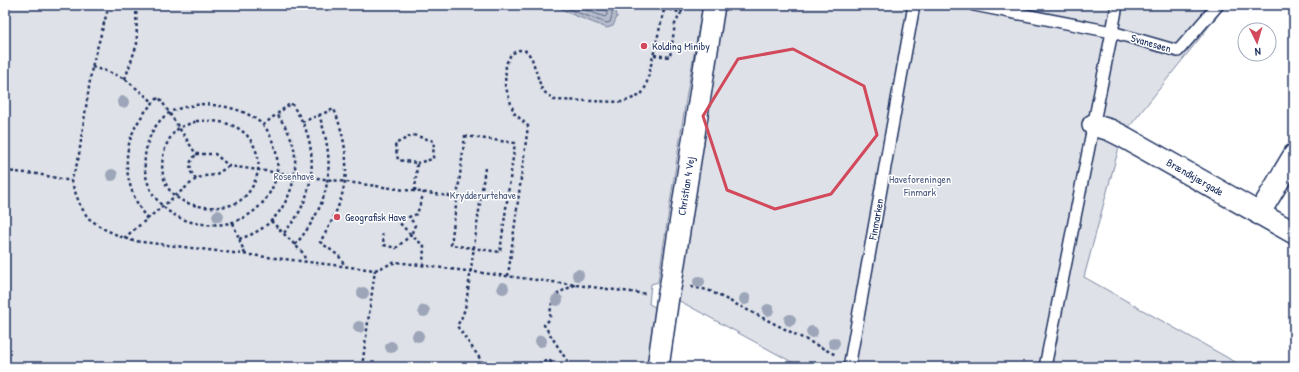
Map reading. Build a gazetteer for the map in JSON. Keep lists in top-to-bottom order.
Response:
{
  "streets": {
    "street": ["Brændkjærgade", "Christian 4 Vej"],
    "lane": ["Svanesøen", "Finmarken"]
  },
  "parks": ["Rosenhave", "Haveforeningen Finmark", "Krydderurtehave"],
  "places": ["Kolding Miniby", "Geografisk Have"],
  "north": "bottom"
}
